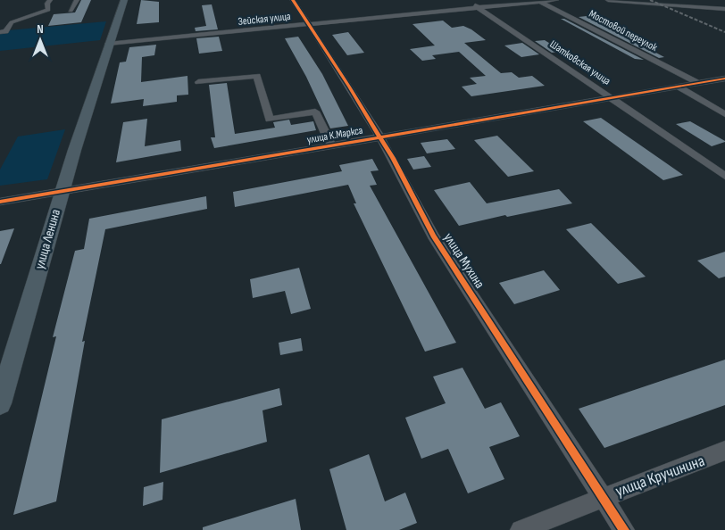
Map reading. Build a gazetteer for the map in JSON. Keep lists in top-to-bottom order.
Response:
{
  "streets": {
    "main road": ["улица Ленина"],
    "street": [
      "Зейская улица",
      "Мостовой переулок",
      "Шатковская улица",
      "улица К.Маркса",
      "улица Мухина",
      "улица Кручинина"
    ]
  },
  "crossings": [
    ["Зейская улица", "Мостовой переулок"],
    ["Зейская улица", "Шатковская улица"],
    ["Зейская улица", "улица Ленина"],
    ["Зейская улица", "улица Мухина"],
    ["Мостовой переулок", "улица К.Маркса"],
    ["Шатковская улица", "улица К.Маркса"],
    ["улица К.Маркса", "улица Ленина"],
    ["улица К.Маркса", "улица Мухина"],
    ["улица Мухина", "улица Кручинина"]
  ],
  "north": "top"
}
